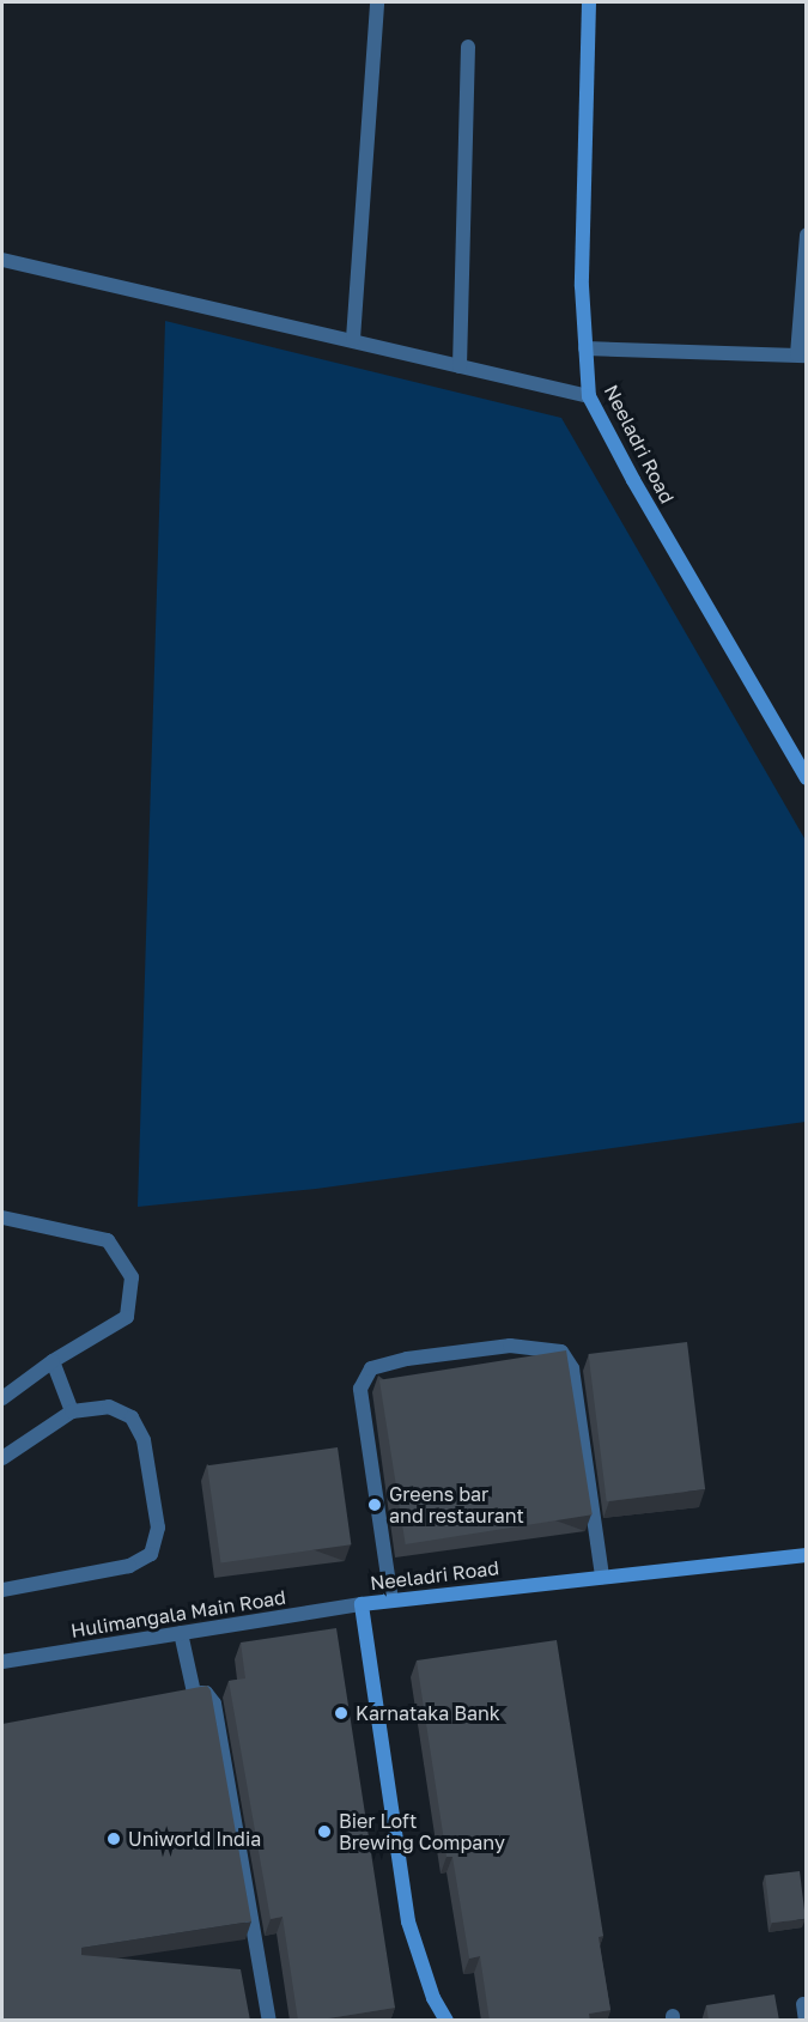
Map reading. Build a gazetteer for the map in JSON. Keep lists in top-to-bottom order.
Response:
{
  "streets": {
    "main road": ["Neeladri Road"],
    "street": ["Hulimangala Main Road"]
  },
  "crossings": [
    ["Neeladri Road", "Hulimangala Main Road"]
  ],
  "places": [
    "Greens bar and restaurant",
    "Karnataka Bank",
    "Bier Loft Brewing Company",
    "Uniworld India"
  ]
}
